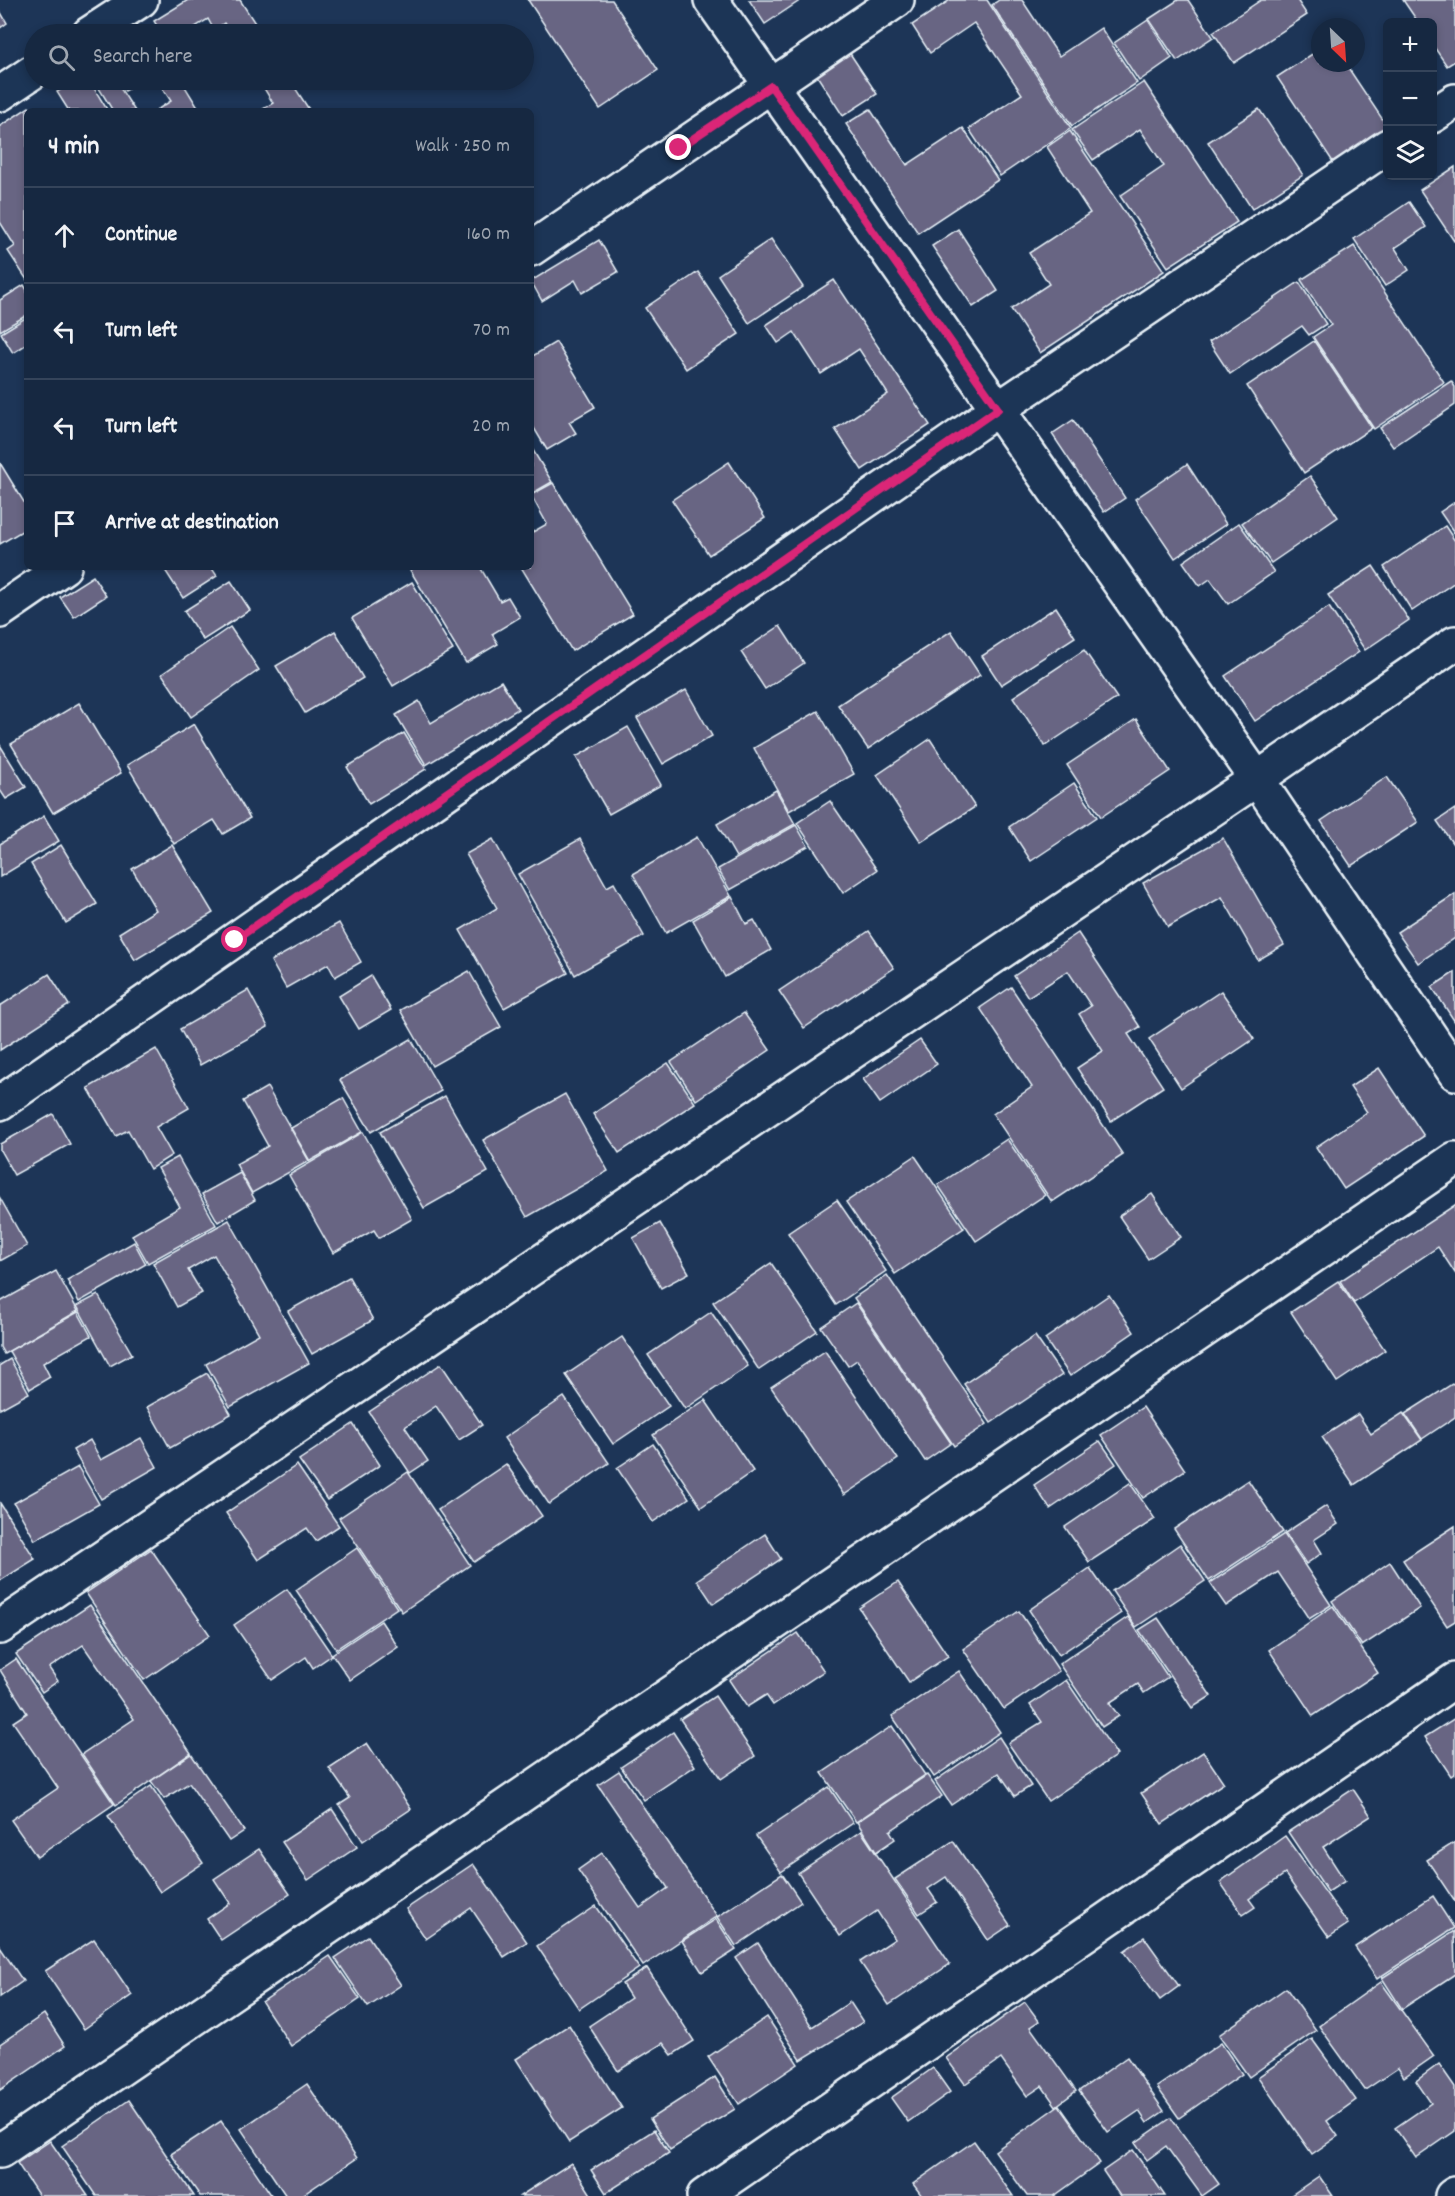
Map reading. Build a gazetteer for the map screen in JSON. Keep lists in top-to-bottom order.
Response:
{
  "north": "bottom right",
  "page": {
    "map_buttons": ["+", "−"],
    "search": "Search here",
    "heading": ["4 min", "Walk · 250 m"],
    "list": [
      ["Continue", "160 m"],
      ["Turn left", "70 m"],
      ["Turn left", "20 m"],
      "Arrive at destination"
    ]
  }
}
